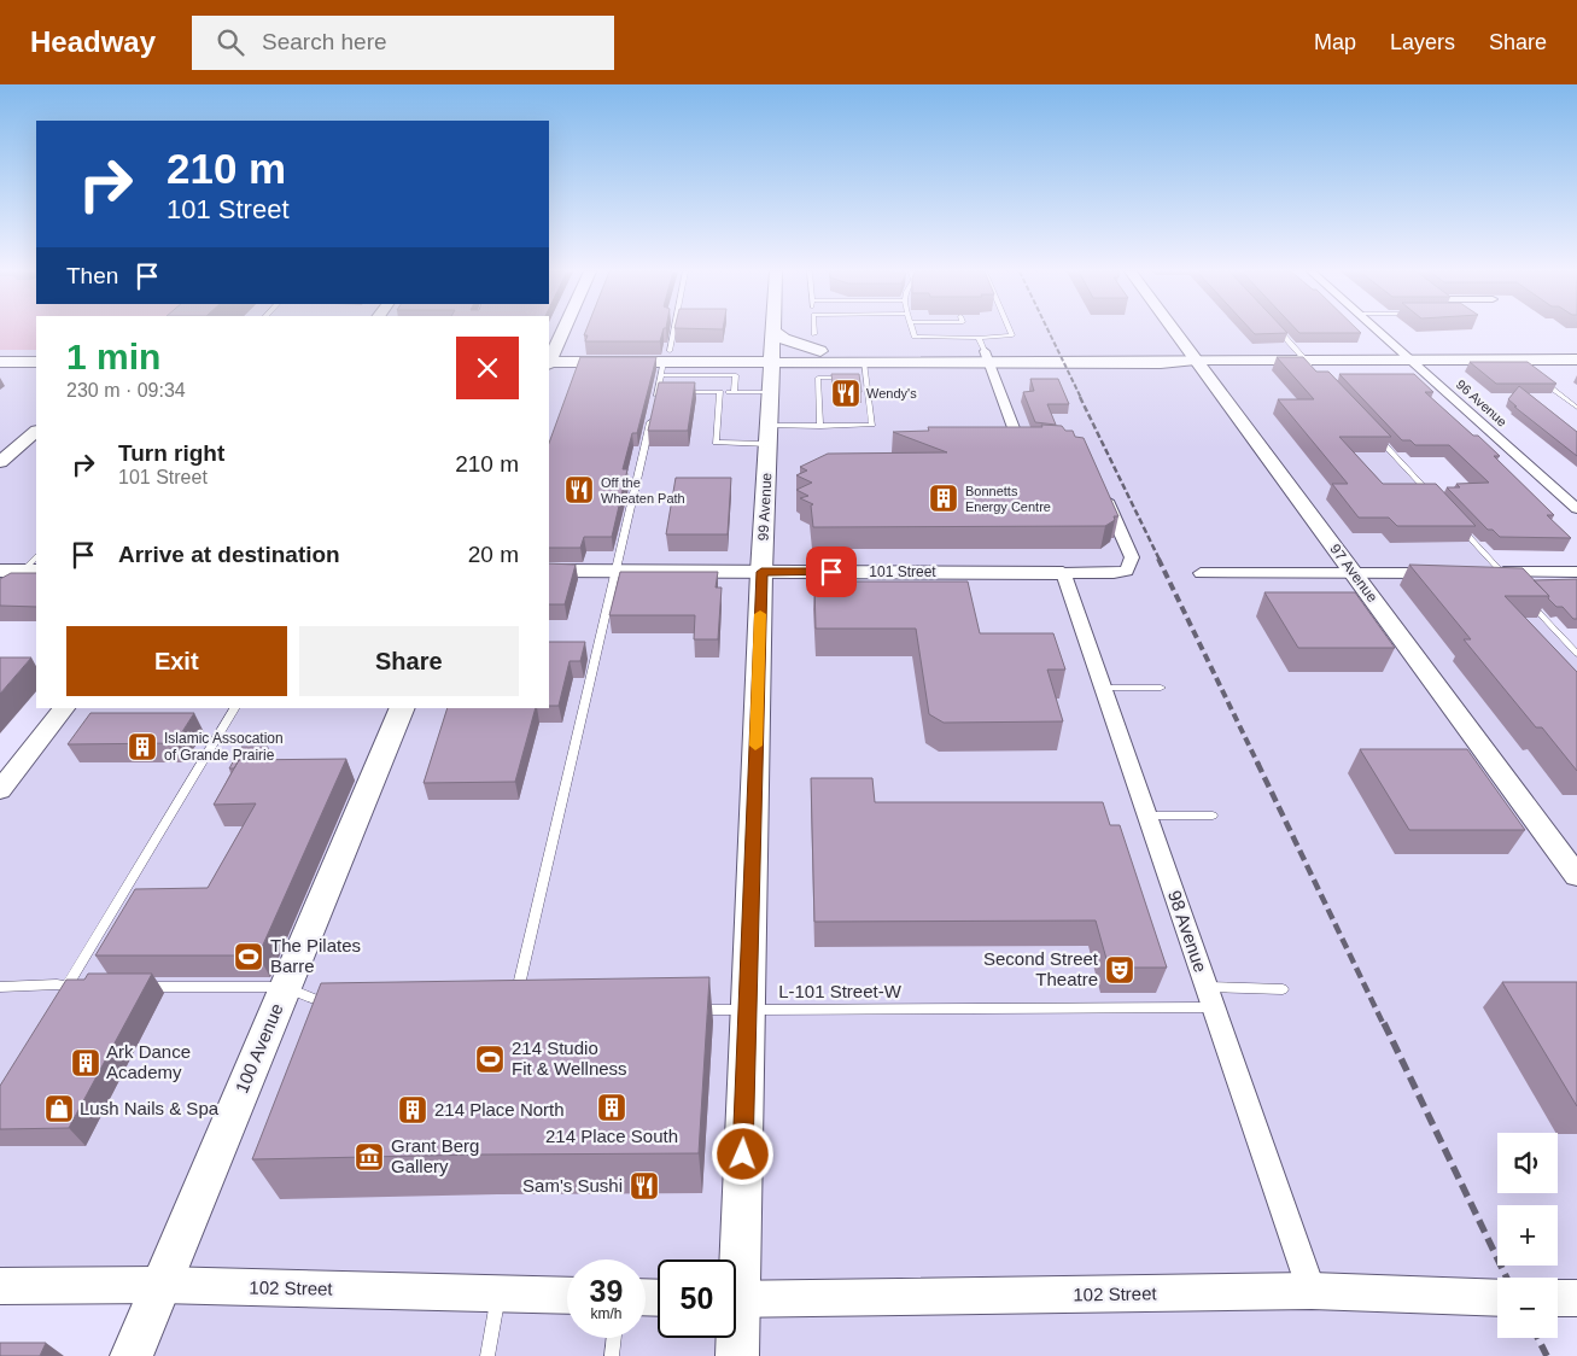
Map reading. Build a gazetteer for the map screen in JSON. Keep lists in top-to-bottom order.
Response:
{
  "streets": {
    "main road": ["99 Avenue", "100 Avenue"],
    "street": [
      "96 Avenue",
      "101 Street",
      "97 Avenue",
      "98 Avenue",
      "102 Street"
    ],
    "lane": ["L-101 Street-W"]
  },
  "crossings": [
    ["99 Avenue", "101 Street"],
    ["99 Avenue", "L-101 Street-W"],
    ["101 Street", "98 Avenue"],
    ["98 Avenue", "L-101 Street-W"],
    ["98 Avenue", "102 Street"],
    ["100 Avenue", "102 Street"]
  ],
  "places": {
    "restaurant": ["Wendy's", "Off the Wheaten Path", "Sam's Sushi"],
    "building": [
      "Bonnetts Energy Centre",
      "Islamic Assocation of Grande Prairie",
      "Ark Dance Academy",
      "214 Place South",
      "214 Place North"
    ],
    "sports": ["The Pilates Barre", "214 Studio Fit & Wellness"],
    "theatre": ["Second Street Theatre"],
    "shop": ["Lush Nails & Spa"],
    "museum": ["Grant Berg Gallery"]
  },
  "page": {
    "header": "Headway",
    "search": "Search here",
    "nav": ["Map", "Layers", "Share"],
    "turn": ["210 m", "101 Street"],
    "then": "Then",
    "heading": ["1 min", "230 m · 09:34"],
    "list": [
      {
        "name": "Turn right",
        "note": "101 Street",
        "value": "210 m"
      },
      {
        "name": "Arrive at destination",
        "value": "20 m"
      }
    ],
    "buttons": ["Exit", "Share"],
    "map_buttons": ["+", "−"],
    "speed": "39 km/h",
    "limit": "50"
  }
}
